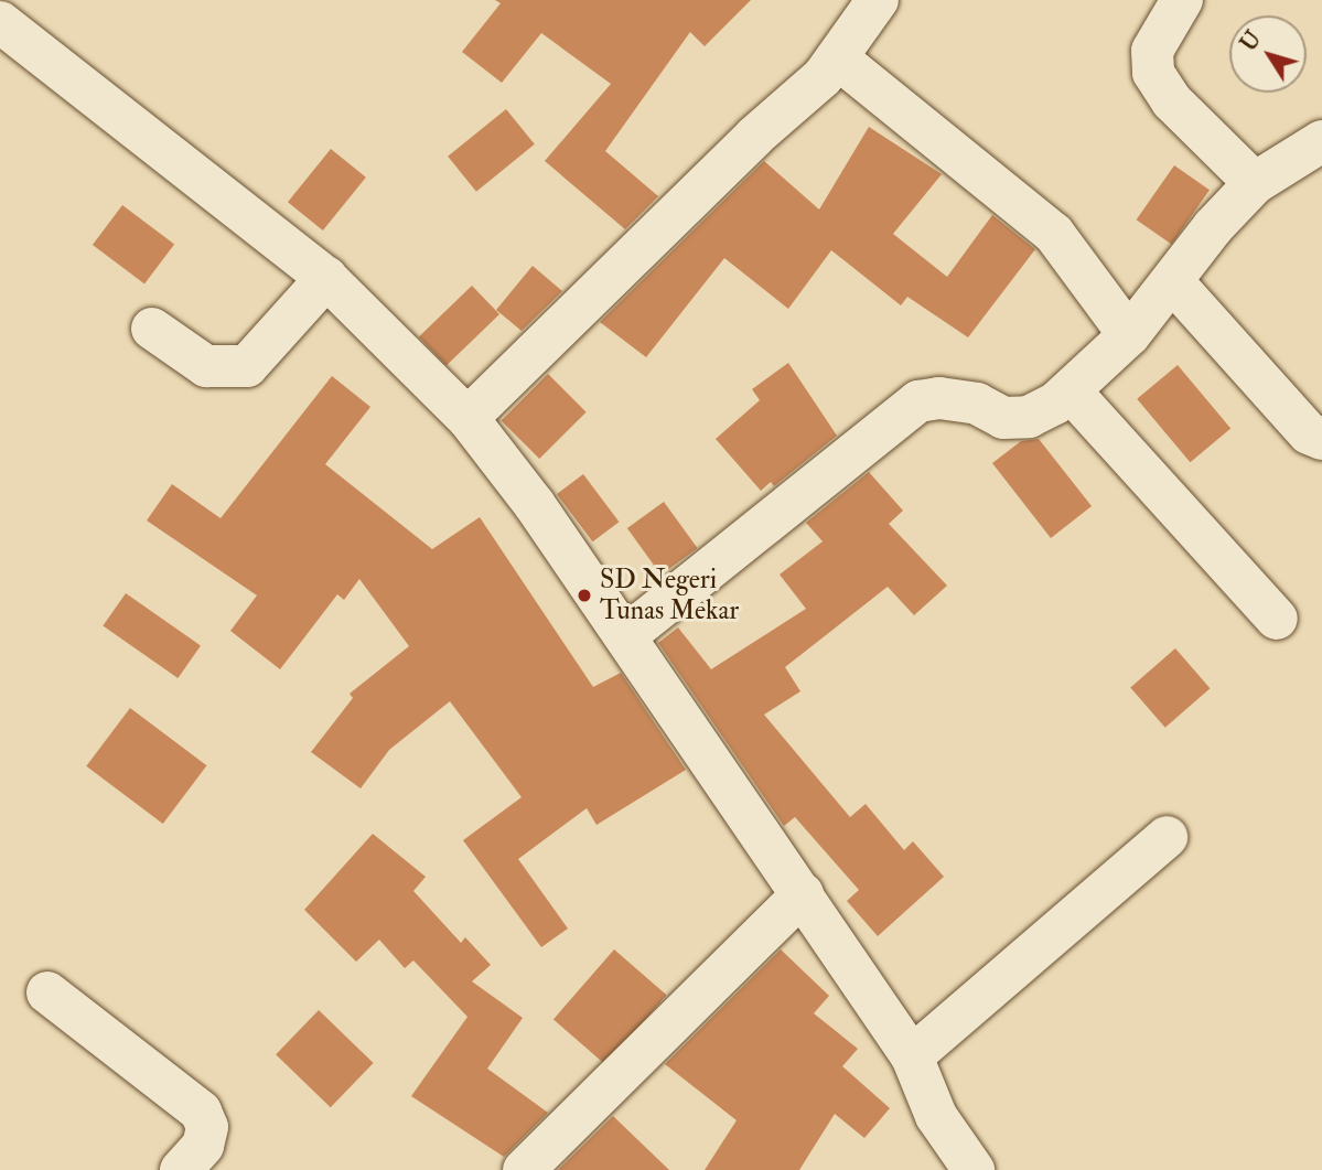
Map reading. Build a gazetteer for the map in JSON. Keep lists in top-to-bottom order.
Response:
{
  "places": ["SD Negeri Tunas Mekar"],
  "north": "top left"
}
